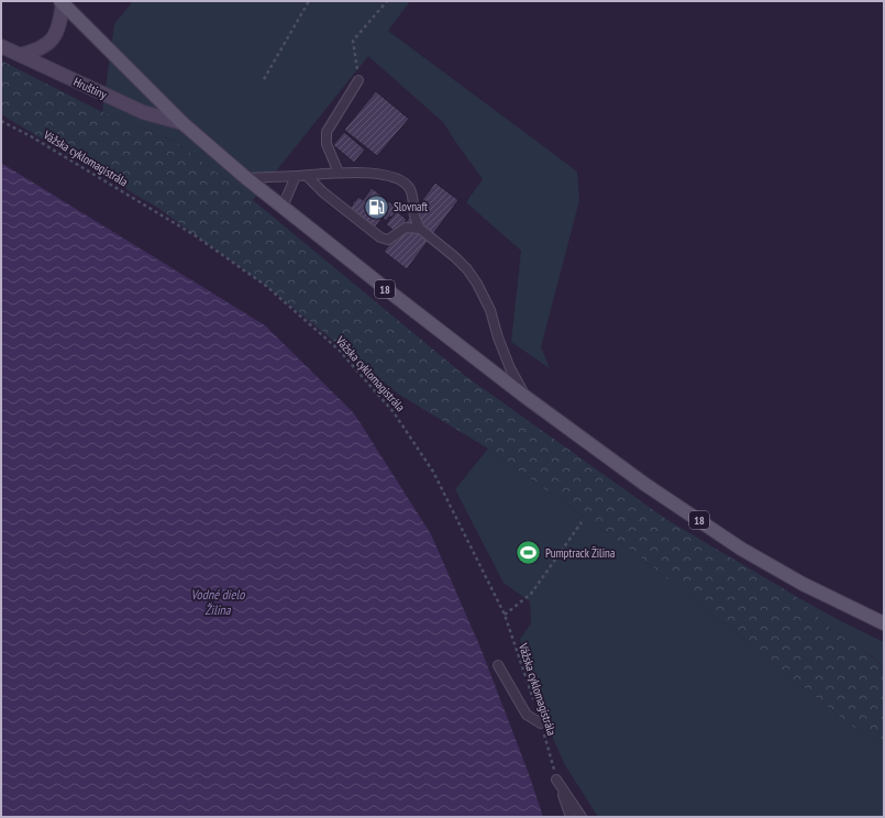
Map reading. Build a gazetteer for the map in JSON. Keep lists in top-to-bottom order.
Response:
{
  "streets": {
    "main road": ["18"],
    "street": ["Hruštiny"],
    "path": ["Vážska cyklomagistrála"]
  },
  "crossings": [
    ["Hruštiny", "18"]
  ],
  "water": ["Vodné dielo Žilina"],
  "places": {
    "fuel station": ["Slovnaft"],
    "sports": ["Pumptrack Žilina"]
  }
}
